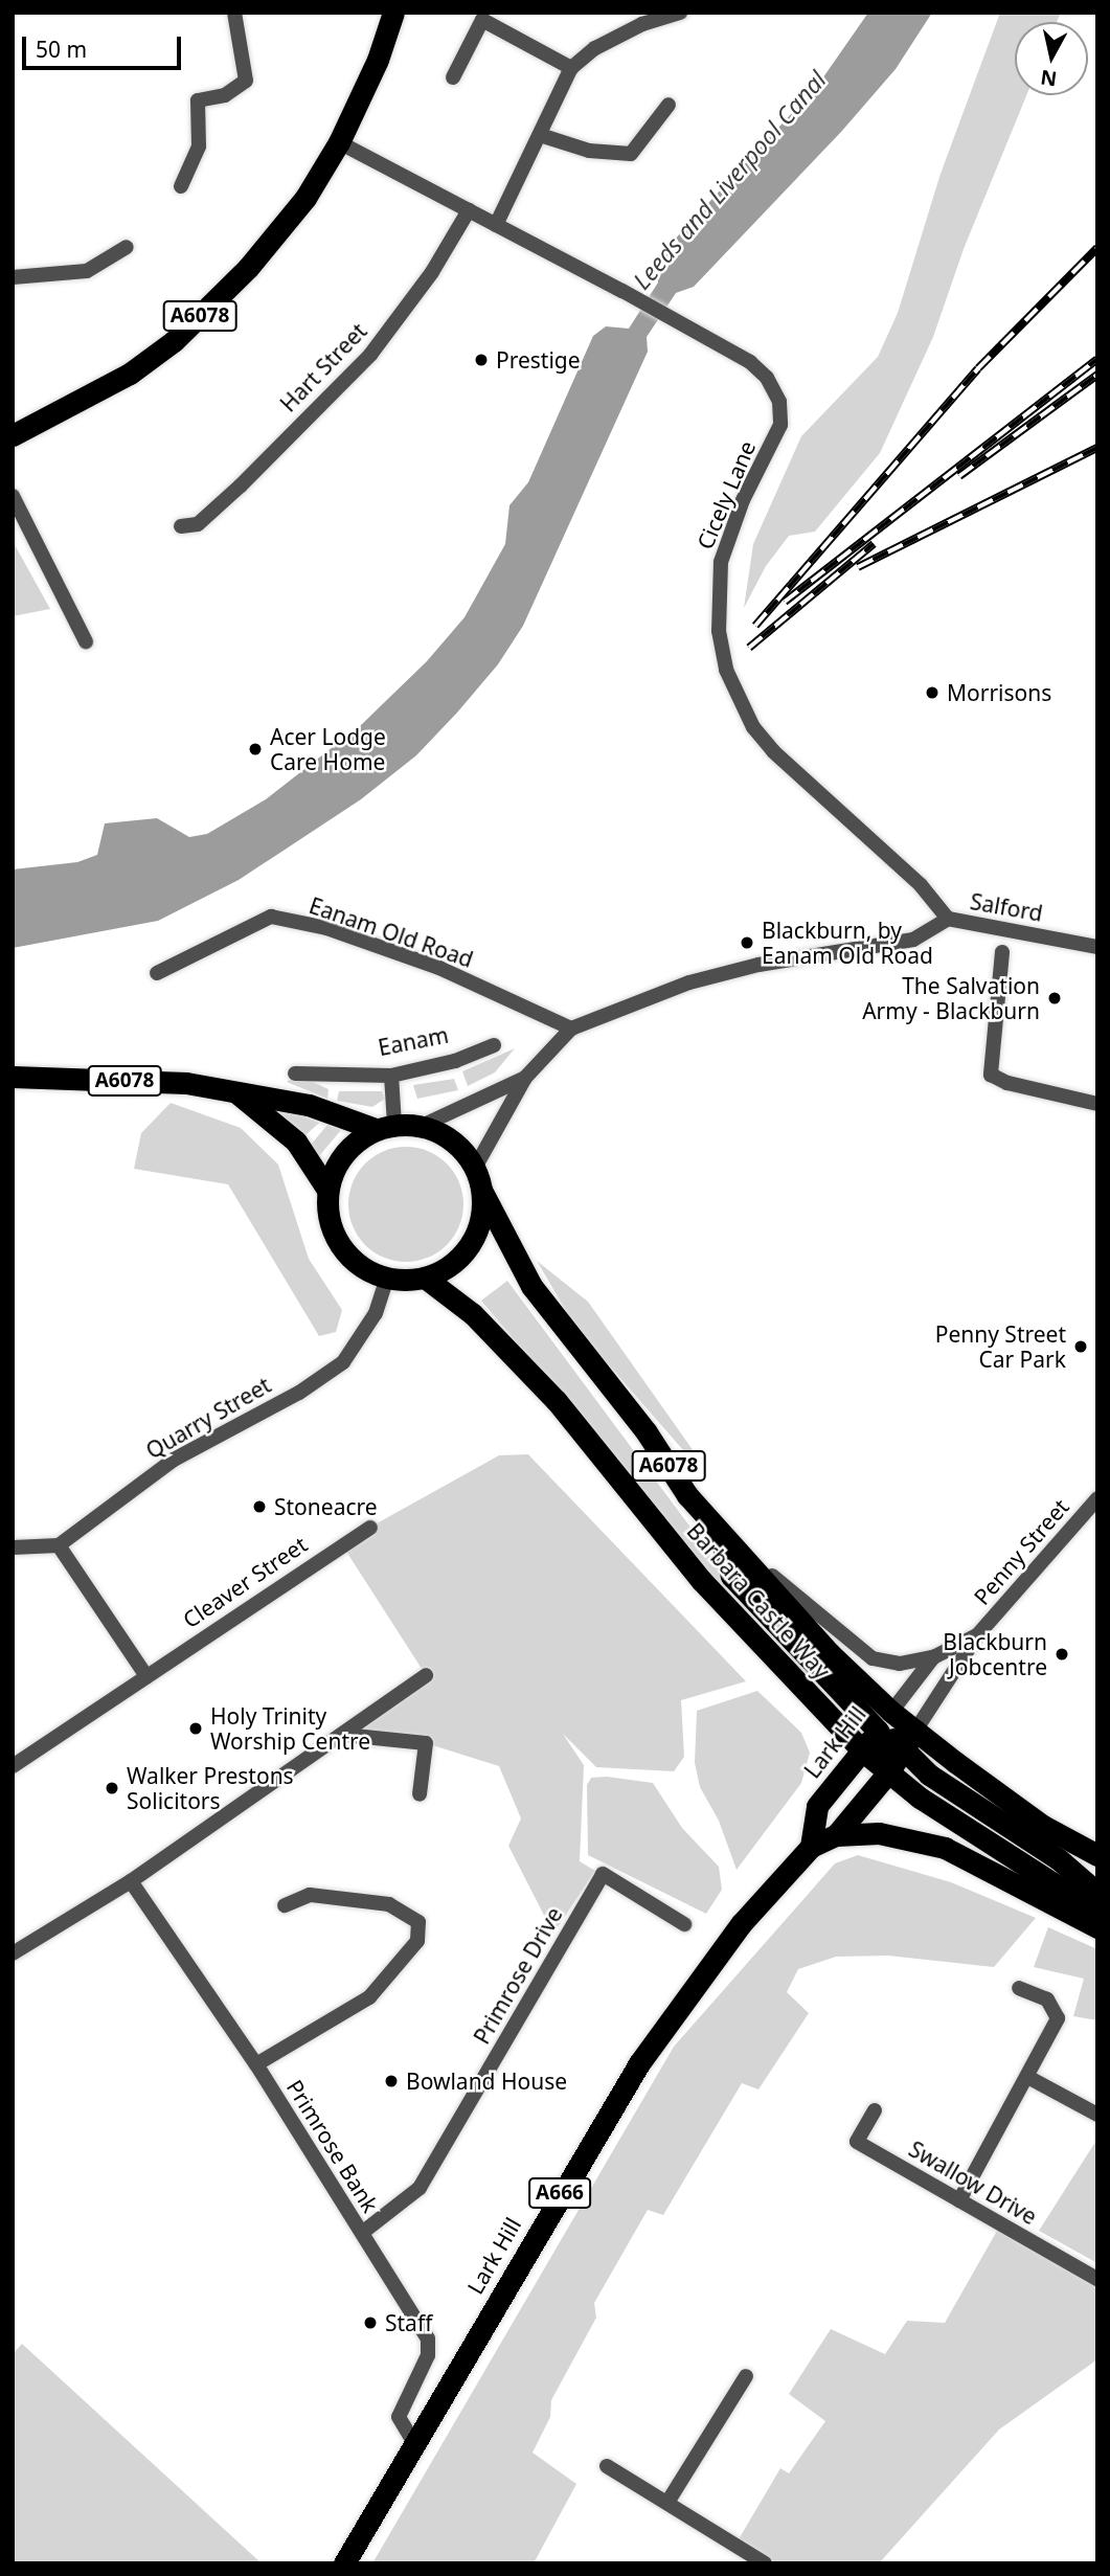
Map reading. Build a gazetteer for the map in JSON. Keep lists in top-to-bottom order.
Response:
{
  "streets": {
    "highway": [
      "A6078",
      "Barbara Castle Way",
      "Lark Hill",
      "A666"
    ],
    "street": [
      "Hart Street",
      "Cicely Lane",
      "Salford",
      "Eanam Old Road",
      "Eanam",
      "Quarry Street",
      "Penny Street",
      "Cleaver Street",
      "Primrose Drive",
      "Primrose Bank",
      "Swallow Drive"
    ]
  },
  "crossings": [
    ["A6078", "Quarry Street"],
    ["A6078", "Barbara Castle Way"],
    ["Cicely Lane", "Salford"],
    ["Salford", "Eanam Old Road"],
    ["Quarry Street", "Barbara Castle Way"],
    ["Penny Street", "Barbara Castle Way"],
    ["Penny Street", "Lark Hill"],
    ["Barbara Castle Way", "Lark Hill"],
    ["Lark Hill", "Primrose Bank"],
    ["Primrose Drive", "Primrose Bank"]
  ],
  "water": ["Leeds and Liverpool Canal"],
  "places": [
    "Prestige",
    "Morrisons",
    "Acer Lodge Care Home",
    "Blackburn, by Eanam Old Road",
    "The Salvation Army - Blackburn",
    "Penny Street Car Park",
    "Stoneacre",
    "Blackburn Jobcentre",
    "Holy Trinity Worship Centre",
    "Walker Prestons Solicitors",
    "Bowland House",
    "Staff"
  ],
  "scale_bar": "50 m",
  "north": "bottom"
}
